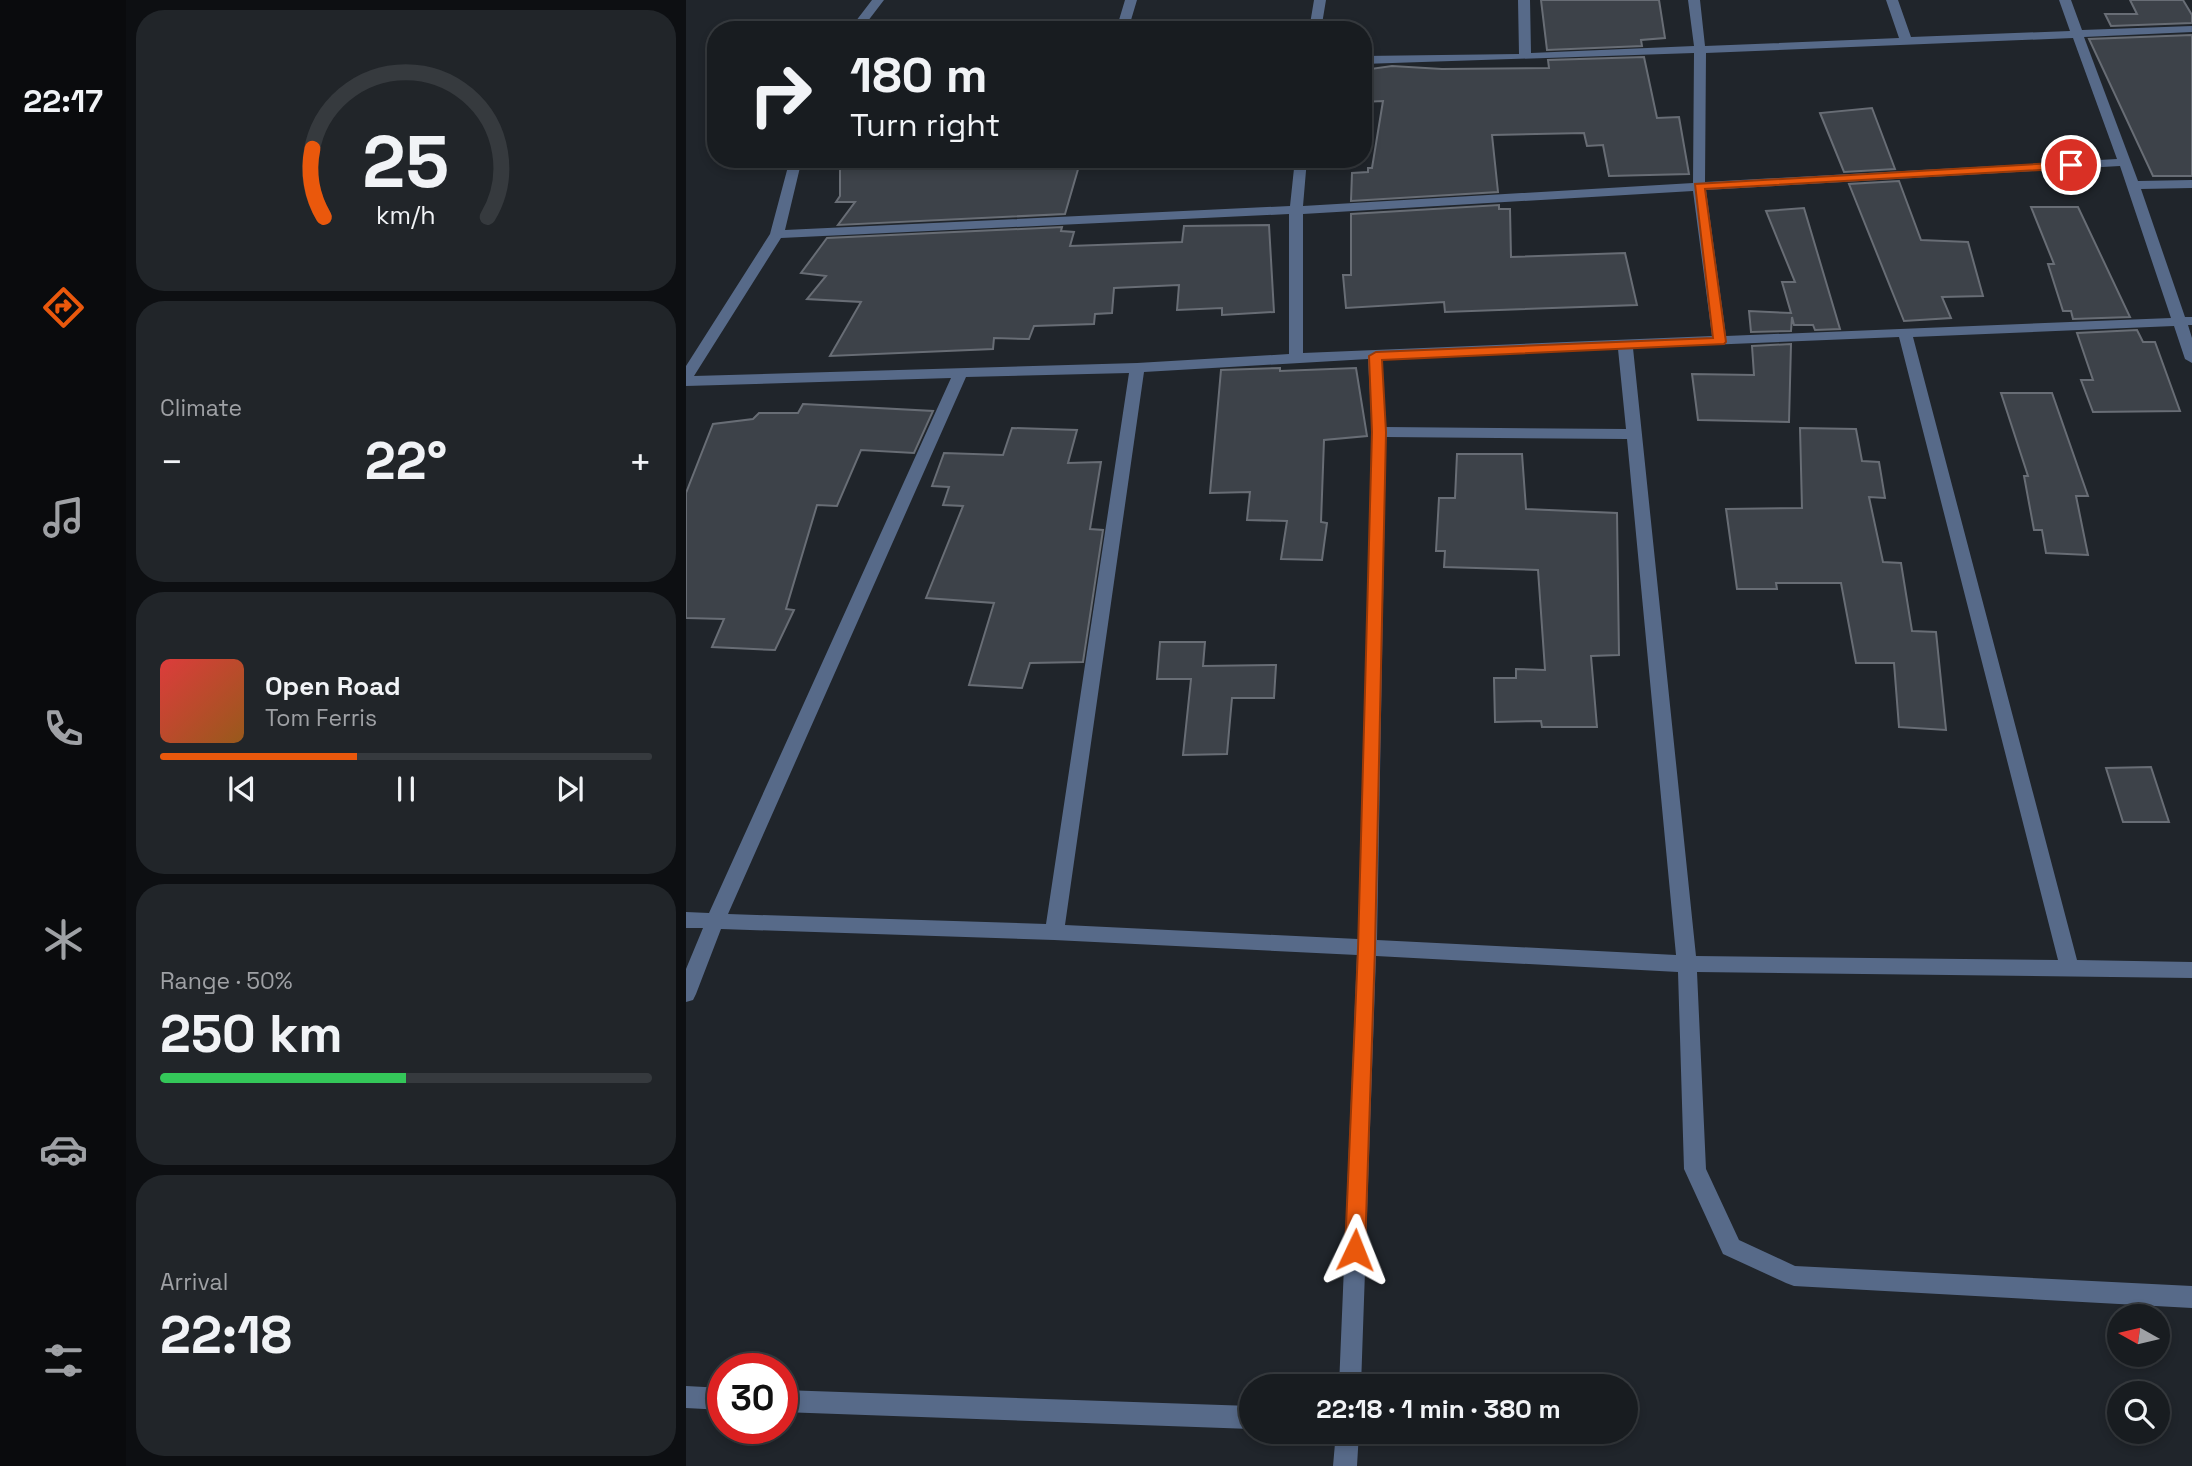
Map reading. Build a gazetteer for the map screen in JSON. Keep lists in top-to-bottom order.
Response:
{
  "north": "left",
  "page": {
    "tabs": "22:17",
    "turn": ["180 m", "Turn right"],
    "tile": [
      "Climate",
      ["Range · 50%", "250 km"],
      ["Arrival", "22:18"]
    ],
    "heat": ["−", "22°", "+"],
    "song": ["Open Road", "Tom Ferris"],
    "limit": "30",
    "trip": "22:18 · 1 min · 380 m",
    "gauge": ["25", "km/h"]
  }
}
